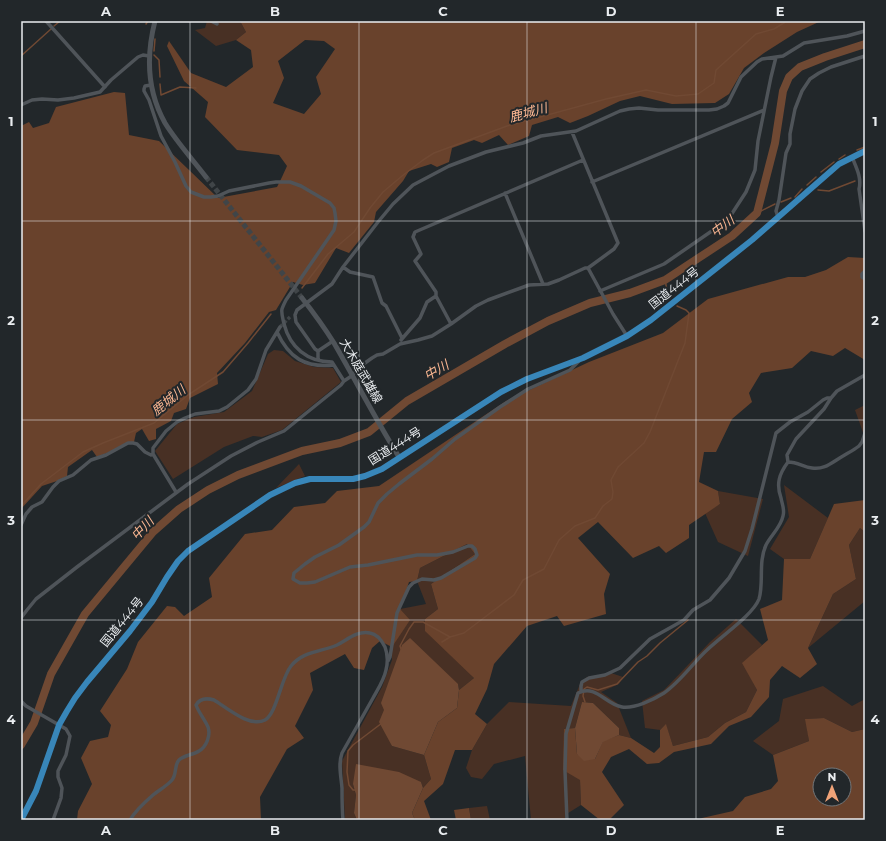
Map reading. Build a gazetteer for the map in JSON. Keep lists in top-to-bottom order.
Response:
{
  "streets": {
    "highway": ["国道444号"],
    "main road": ["大木庭武雄線"]
  },
  "crossings": [
    ["国道444号", "大木庭武雄線"]
  ],
  "water": ["鹿城川", "中川"],
  "north": "top",
  "grid": {
    "columns": [
      "A",
      "B",
      "C",
      "D",
      "E"
    ],
    "rows": [
      "1",
      "2",
      "3",
      "4"
    ]
  }
}
